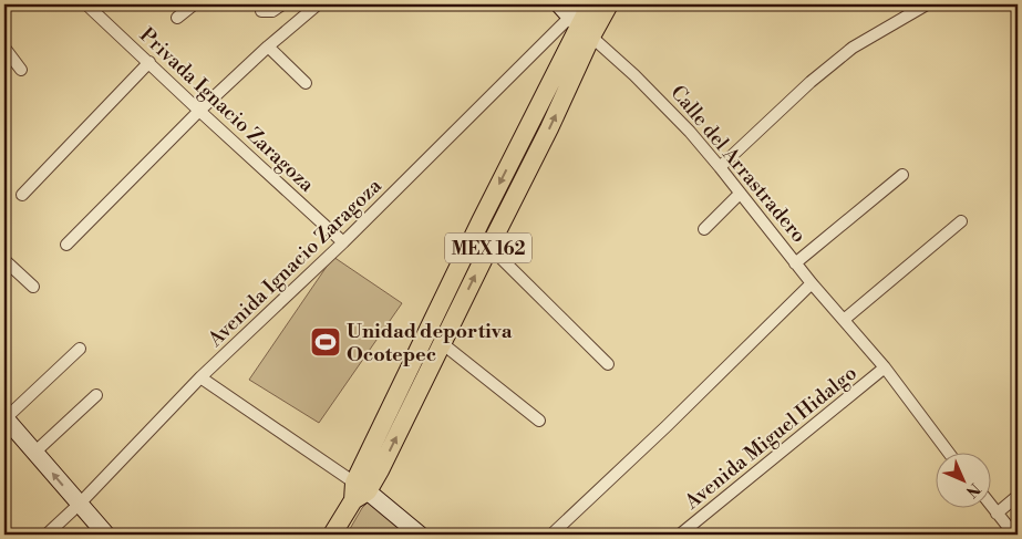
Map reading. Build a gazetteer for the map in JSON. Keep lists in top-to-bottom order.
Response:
{
  "streets": {
    "main road": ["Calle del Arrastradero", "MEX 162"],
    "street": ["Privada Ignacio Zaragoza", "Avenida Ignacio Zaragoza", "Avenida Miguel Hidalgo"]
  },
  "crossings": [
    ["Privada Ignacio Zaragoza", "Avenida Ignacio Zaragoza"],
    ["Calle del Arrastradero", "MEX 162"],
    ["Calle del Arrastradero", "Avenida Ignacio Zaragoza"],
    ["Calle del Arrastradero", "Avenida Miguel Hidalgo"],
    ["MEX 162", "Avenida Ignacio Zaragoza"]
  ],
  "places": {
    "sports": ["Unidad deportiva Ocotepec"]
  },
  "north": "bottom right"
}
